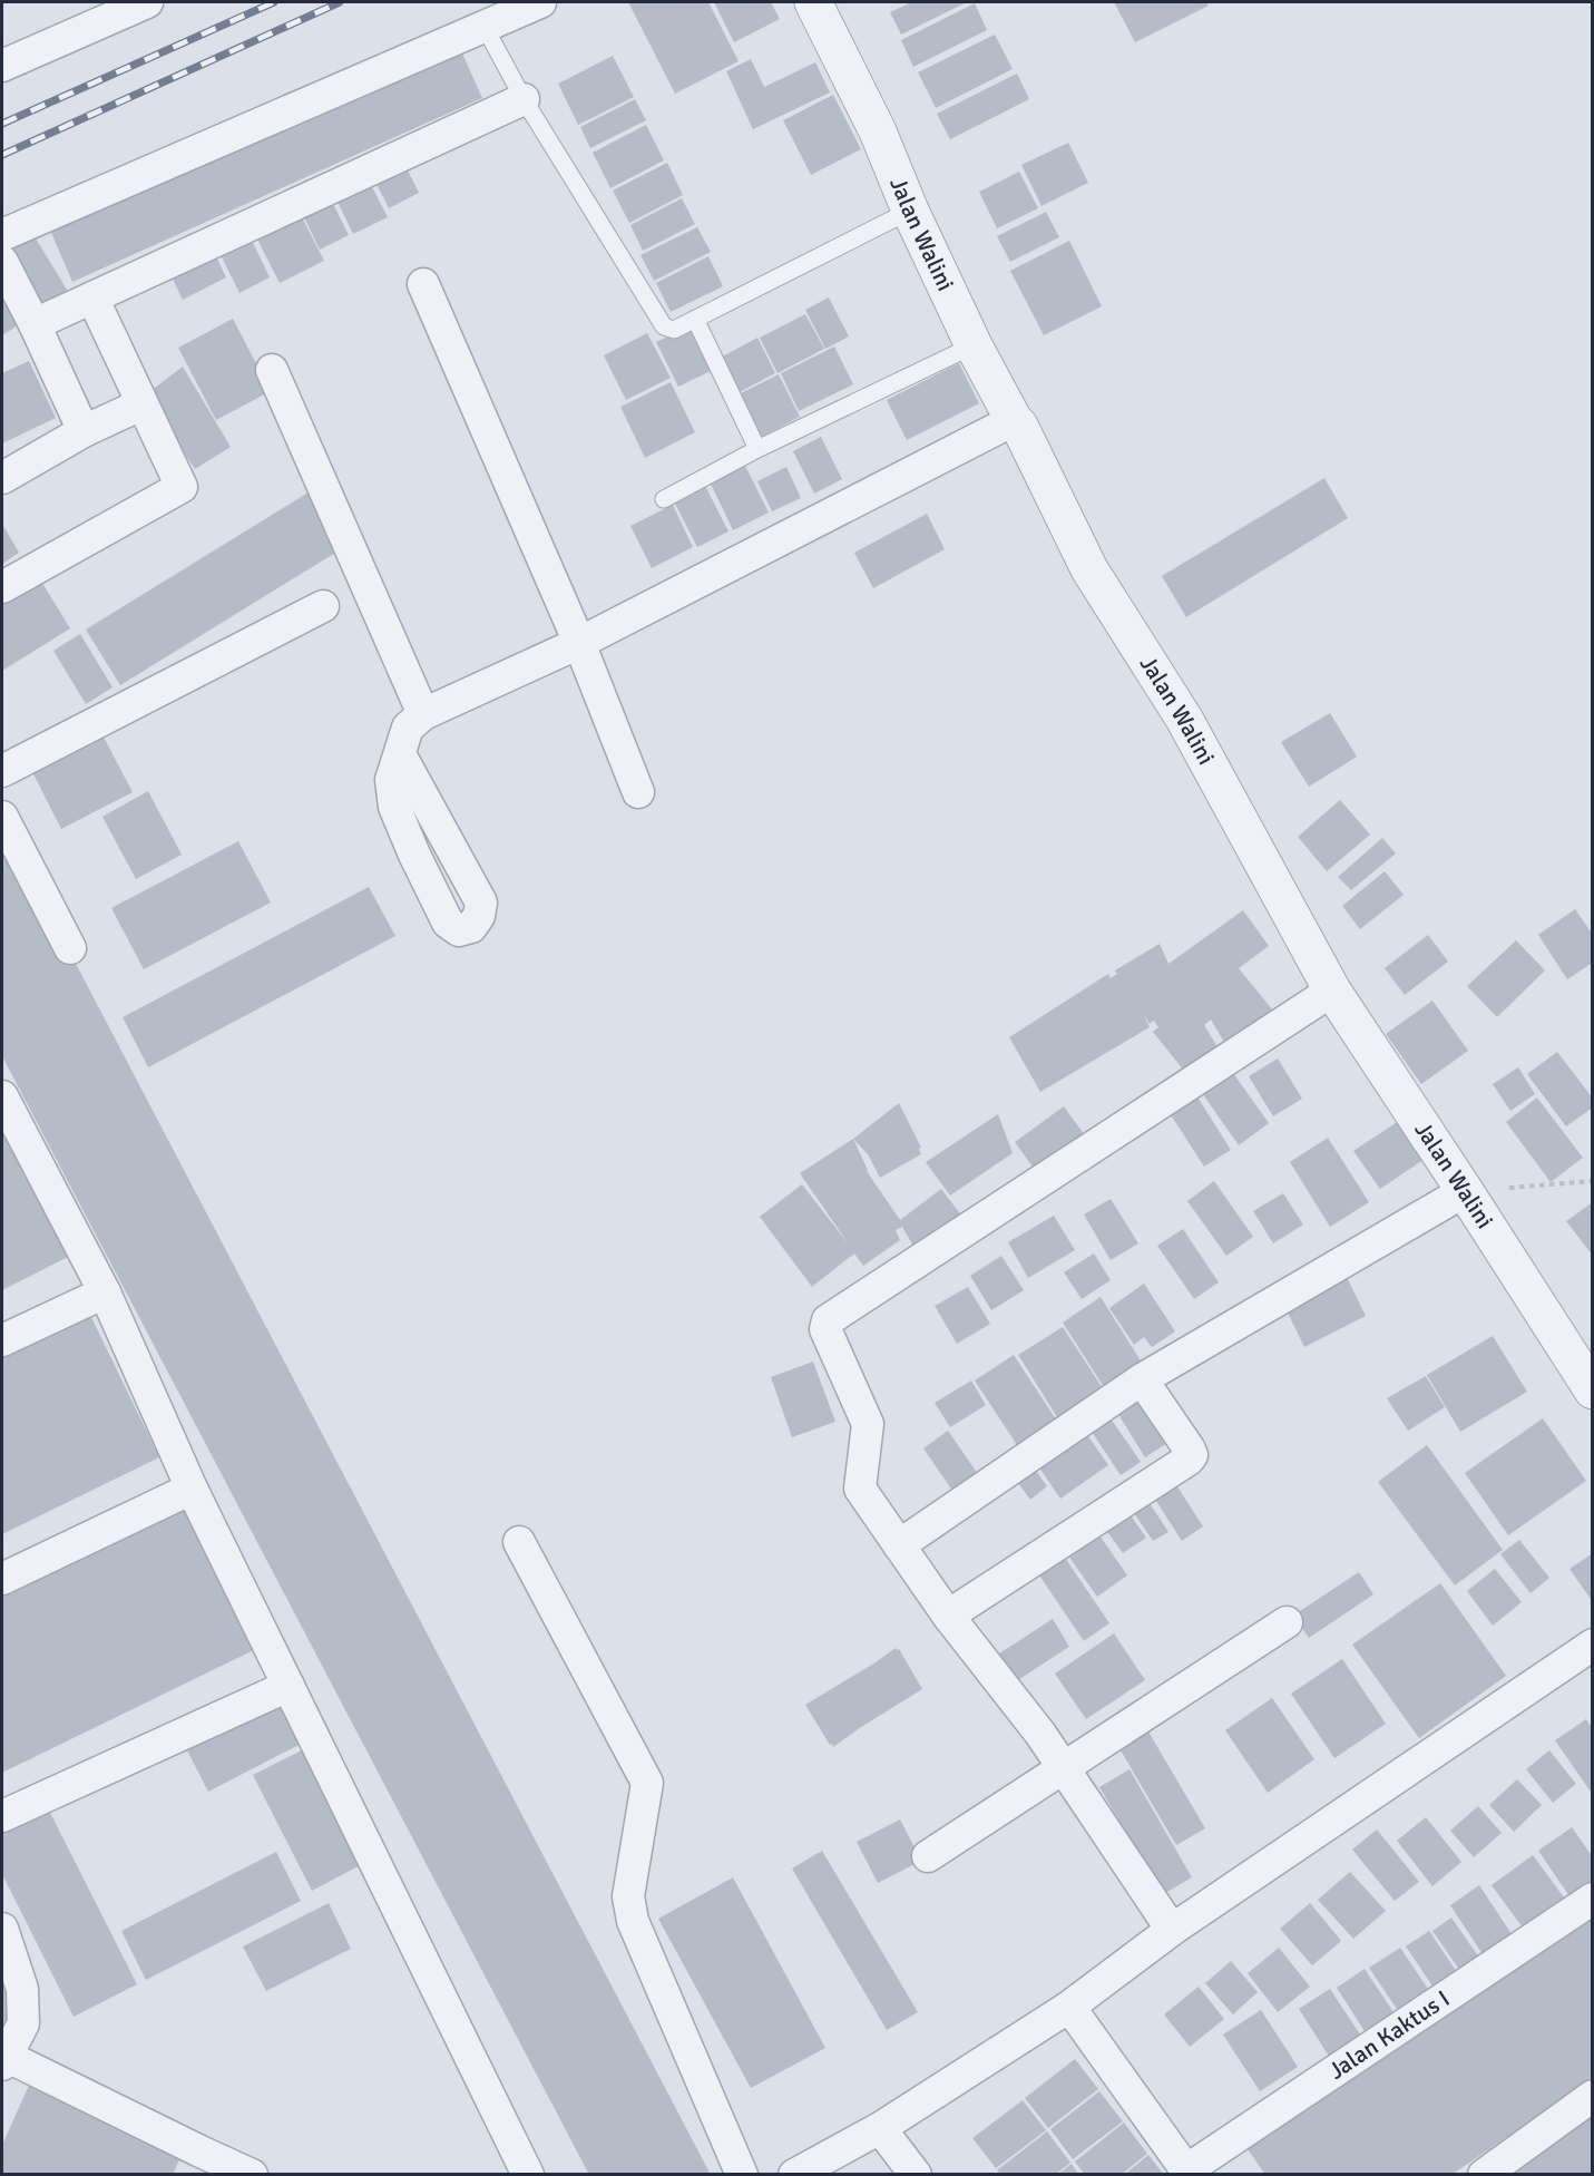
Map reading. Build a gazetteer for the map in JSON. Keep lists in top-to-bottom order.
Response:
{
  "streets": {
    "street": ["Jalan Walini", "Jalan Kaktus I"]
  }
}
